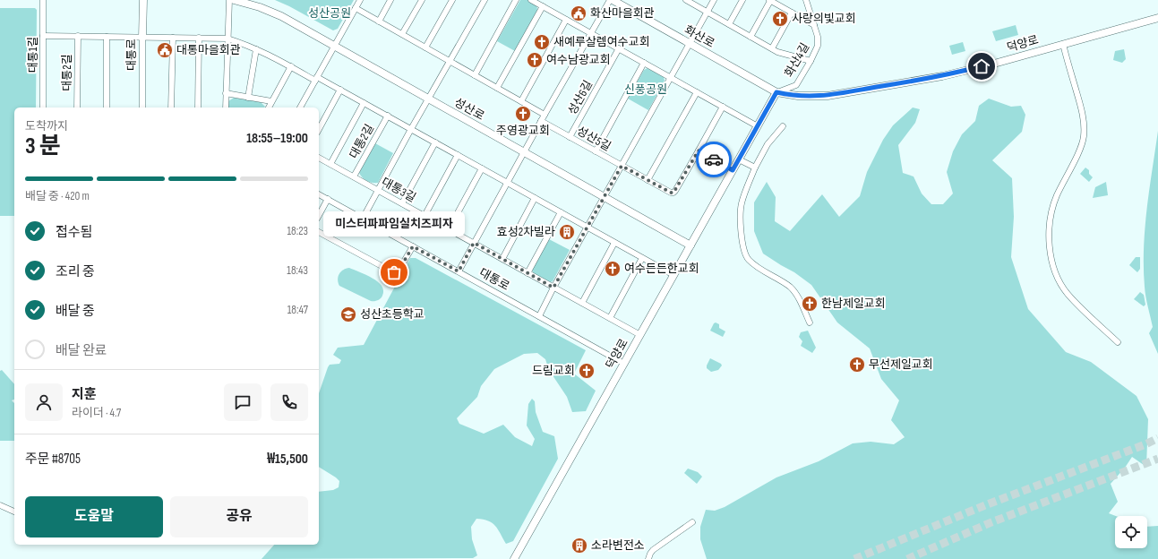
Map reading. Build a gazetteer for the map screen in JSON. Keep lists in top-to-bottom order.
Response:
{
  "streets": {
    "street": [
      "화산로",
      "덕양로",
      "대통1길",
      "대통로",
      "화산4길",
      "대통2길",
      "성산6길",
      "성산로",
      "성산5길",
      "대통3길"
    ]
  },
  "crossings": [
    ["화산로", "덕양로"],
    ["화산로", "화산4길"],
    ["덕양로", "대통로"],
    ["덕양로", "화산4길"],
    ["덕양로", "대통2길"],
    ["덕양로", "성산로"],
    ["덕양로", "대통3길"],
    ["대통1길", "대통2길"],
    ["대통로", "대통2길"],
    ["대통2길", "성산6길"],
    ["대통2길", "대통3길"],
    ["성산6길", "성산로"],
    ["성산6길", "성산5길"]
  ],
  "parks": ["성산공원", "신풍공원"],
  "places": {
    "public building": ["화산마을회관", "대통마을회관"],
    "church": [
      "사랑의빛교회",
      "새예루살렘여수교회",
      "여수남광교회",
      "주영광교회",
      "여수든든한교회",
      "한남제일교회",
      "무선제일교회",
      "드림교회"
    ],
    "building": ["효성2차빌라", "소라변전소"],
    "other": ["미스터파파임실치즈피자"],
    "school or university": ["성산초등학교"]
  },
  "page": {
    "heading": ["3 분", "도착까지", "18:55–19:00"],
    "panel": [
      "지훈",
      "라이더 · 4.7",
      "주문 #8705",
      "₩15,500"
    ],
    "bar": "배달 중 · 420 m",
    "bubble": "미스터파파임실치즈피자",
    "list": [
      ["접수됨", "18:23"],
      ["조리 중", "18:43"],
      ["배달 중", "18:47"],
      "배달 완료"
    ],
    "buttons": ["도움말", "공유"]
  }
}
